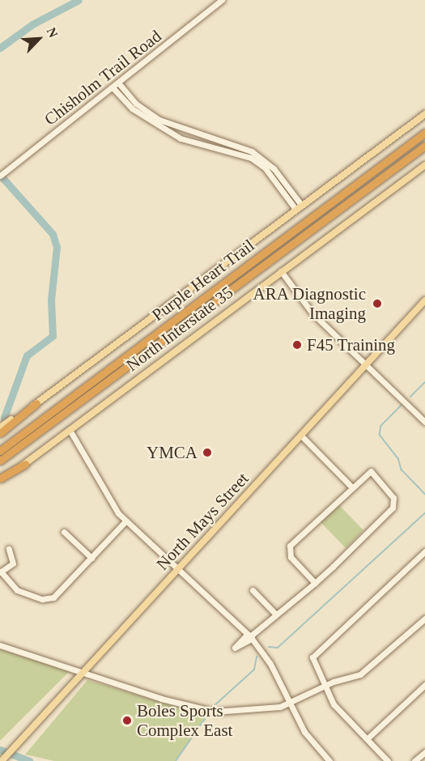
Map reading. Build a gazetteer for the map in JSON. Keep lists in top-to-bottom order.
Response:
{
  "streets": {
    "highway": ["Purple Heart Trail"],
    "main road": ["North Interstate 35", "North Mays Street"],
    "street": ["Chisholm Trail Road"]
  },
  "places": [
    "ARA Diagnostic Imaging",
    "F45 Training",
    "YMCA",
    "Boles Sports Complex East"
  ],
  "north": "top right"
}
